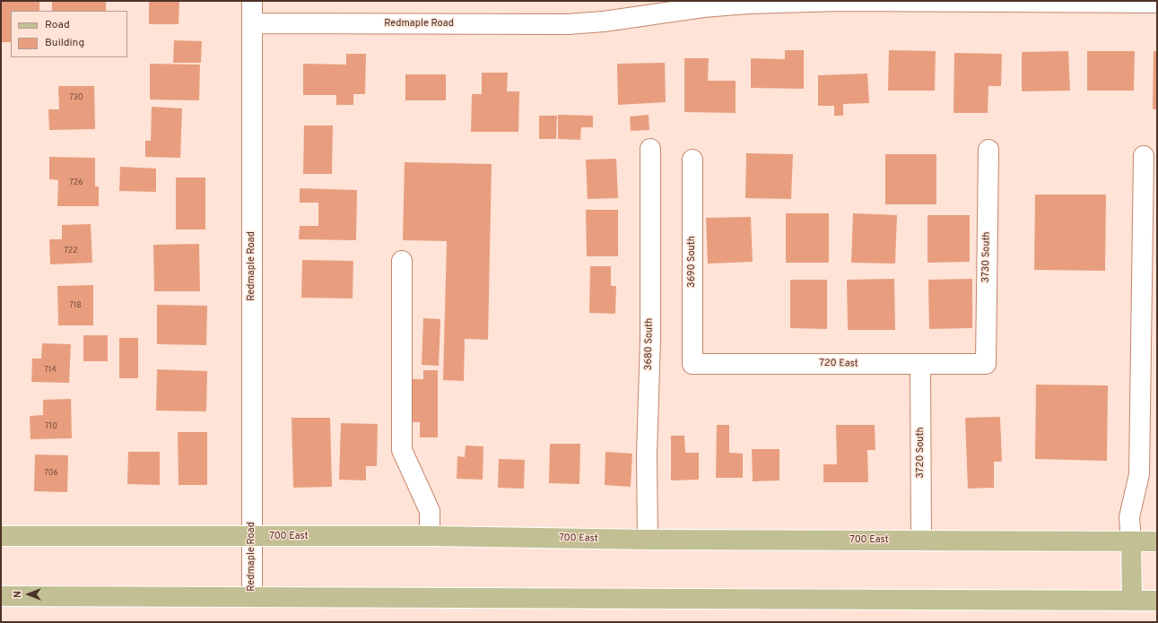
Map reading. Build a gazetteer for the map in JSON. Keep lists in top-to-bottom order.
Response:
{
  "streets": {
    "main road": ["700 East"],
    "street": [
      "Redmaple Road",
      "3730 South",
      "3690 South",
      "3680 South",
      "720 East",
      "3720 South"
    ]
  },
  "crossings": [
    ["Redmaple Road", "700 East"],
    ["3730 South", "720 East"],
    ["3690 South", "720 East"],
    ["3680 South", "700 East"],
    ["720 East", "3720 South"],
    ["3720 South", "700 East"]
  ],
  "house_numbers": [
    "730",
    "726",
    "722",
    "718",
    "714",
    "710",
    "706"
  ],
  "legend": ["Road", "Building"],
  "north": "left"
}
